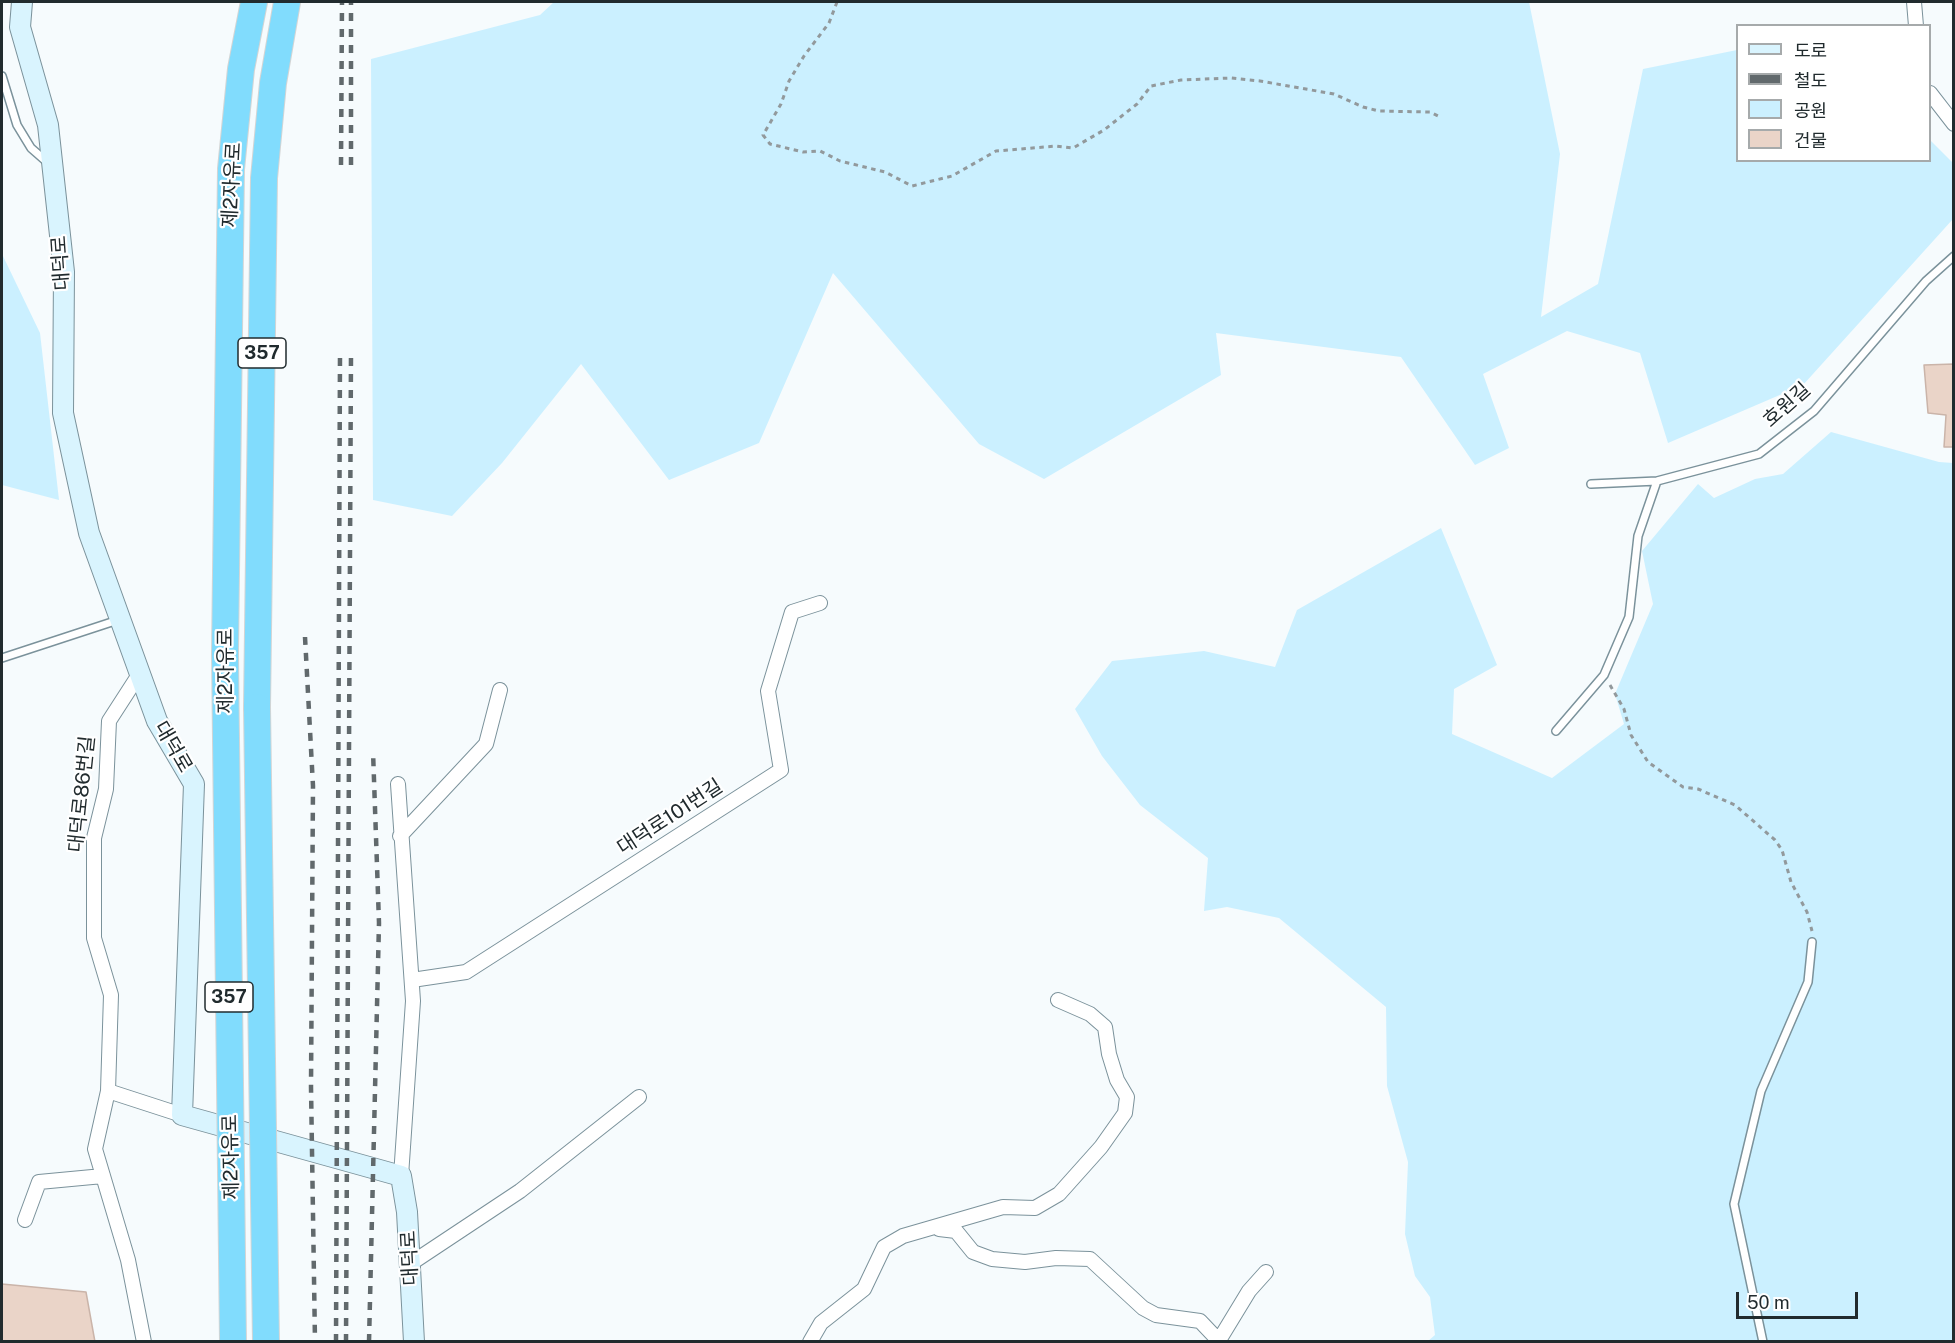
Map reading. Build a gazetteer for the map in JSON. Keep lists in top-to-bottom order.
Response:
{
  "streets": {
    "highway": ["제2자유로", "357"],
    "street": ["대덕로", "대덕로86번길", "대덕로101번길"],
    "lane": ["호원길"]
  },
  "crossings": [
    ["대덕로", "대덕로86번길"],
    ["대덕로", "대덕로101번길"]
  ],
  "legend": [
    "도로",
    "철도",
    "공원",
    "건물"
  ],
  "scale_bar": "50 m"
}
